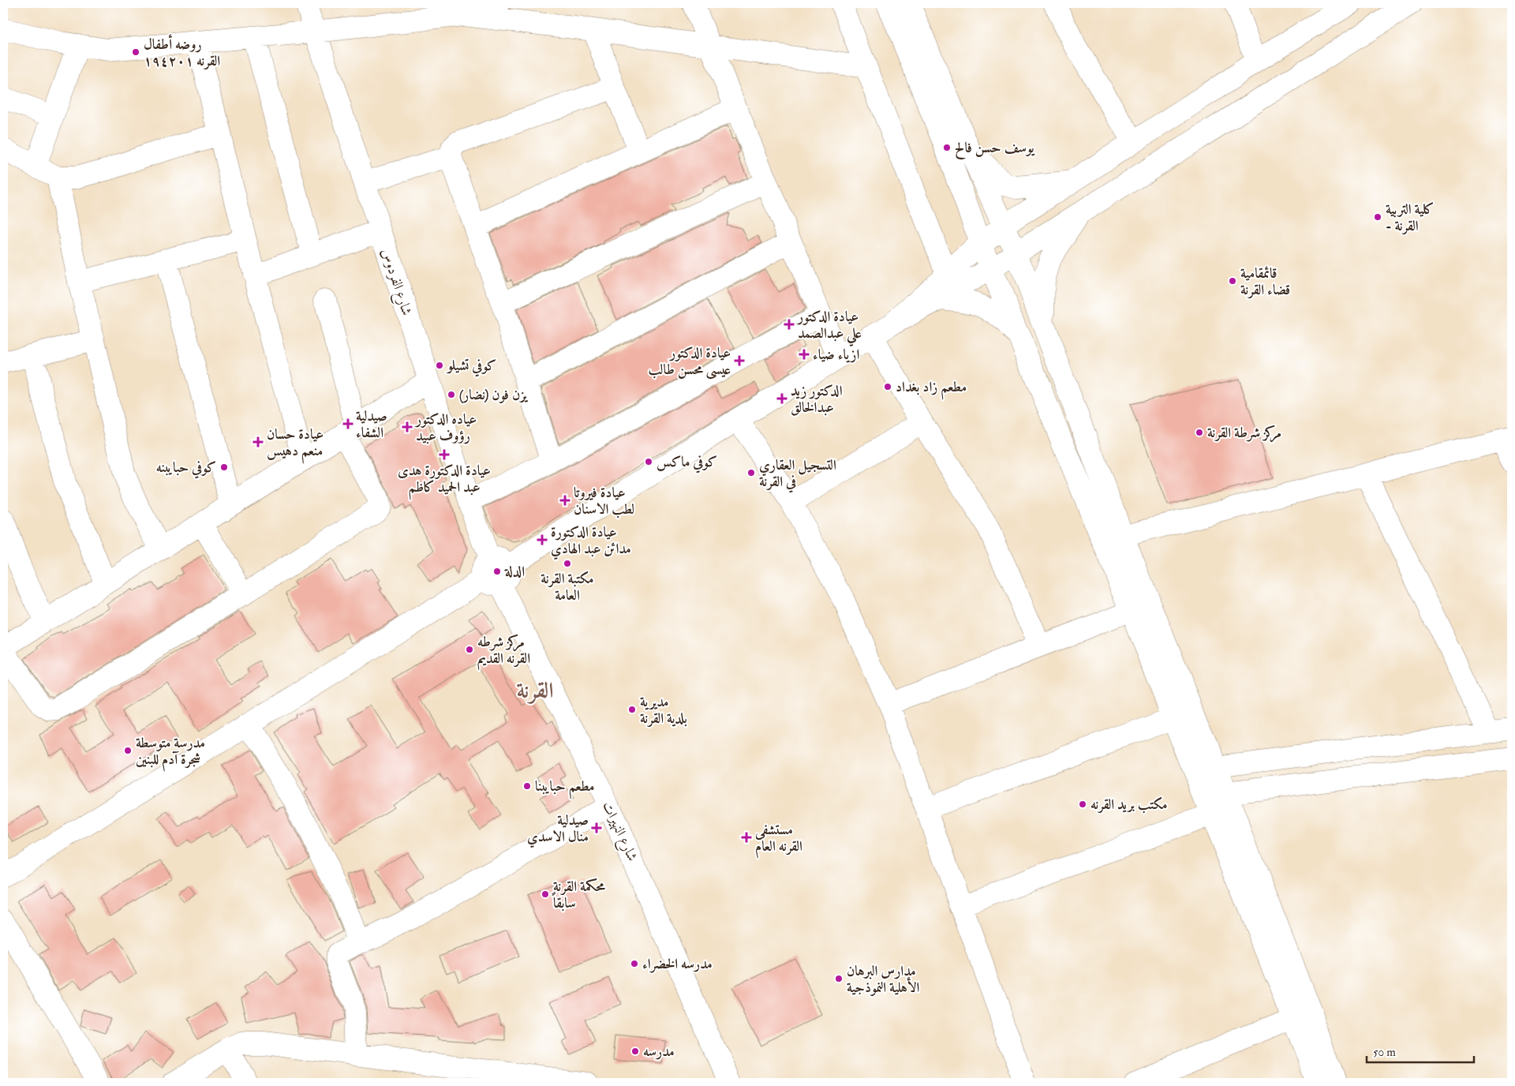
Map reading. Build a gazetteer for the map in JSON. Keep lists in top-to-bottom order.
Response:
{
  "streets": {
    "street": ["شارع الفردوس", "شارع النهيرات"]
  },
  "crossings": [
    ["شارع الفردوس", "شارع النهيرات"]
  ],
  "districts": ["القرنة"],
  "places": {
    "other": [
      "روضه أطفال القرنه ١٩٤٢٠١",
      "يوسف حسن فالح",
      "كلية التربية - القرنة",
      "قائمقامية قضاء القرنة",
      "كوفي تشيلو",
      "مطعم زاد بغداد",
      "يزن فون (نضار)",
      "مركز شرطة القرنة",
      "كوفي ماكس",
      "كوفي حبايبنه",
      "التسجيل العقاري في القرنة",
      "مكتبة القرنة العامة",
      "الدلة",
      "مركز شرطه القرنه القديم",
      "مديرية بلدية القرنة",
      "مدرسة متوسطة شجرة آدم للبنين",
      "مطعم حبايبنا",
      "مكتب بريد القرنه",
      "محكمة القرنة سابقاً",
      "مدرسه الخضراء",
      "مدارس البرهان الأهلية النموذجية",
      "مدرسه"
    ],
    "health": [
      "عيادة الدكتور علي عبدالصمد",
      "ازياء ضياء",
      "عيادة الدكتور عيسى محسن طالب",
      "الدكتور زيد عبدالخالق",
      "صيدلية الشفاء",
      "عياده الدكتور رؤوف عبيد",
      "عيادة حسان منعم دهيس",
      "عيادة الدكتورة هدى عبد الحميد كاظم",
      "عيادة فيروتا لطب الاسنان",
      "عيادة الدكتورة مدائن عبد الهادي",
      "صيدلية منال الاسدي",
      "مستشفى القرنه العام"
    ]
  },
  "scale_bar": "50 m"
}
